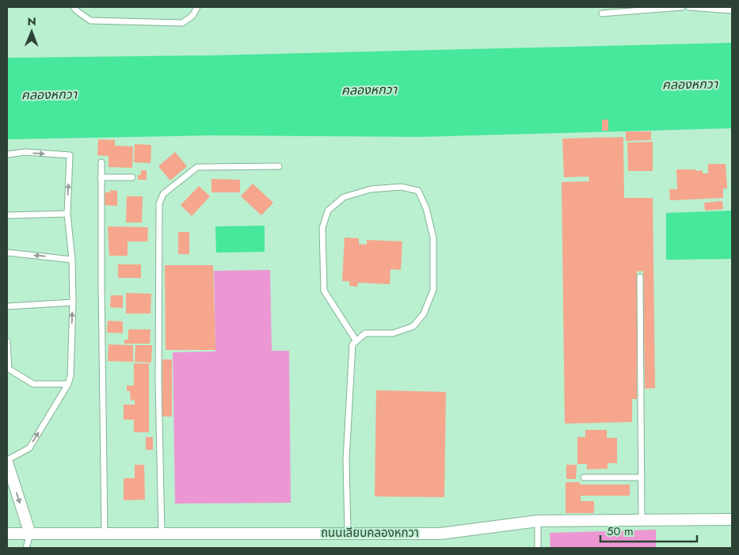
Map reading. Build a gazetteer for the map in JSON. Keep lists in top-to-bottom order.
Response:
{
  "streets": {
    "street": ["ถนนเลียบคลองหกวา"]
  },
  "water": ["คลองหกวา"],
  "scale_bar": "50 m",
  "north": "top"
}
